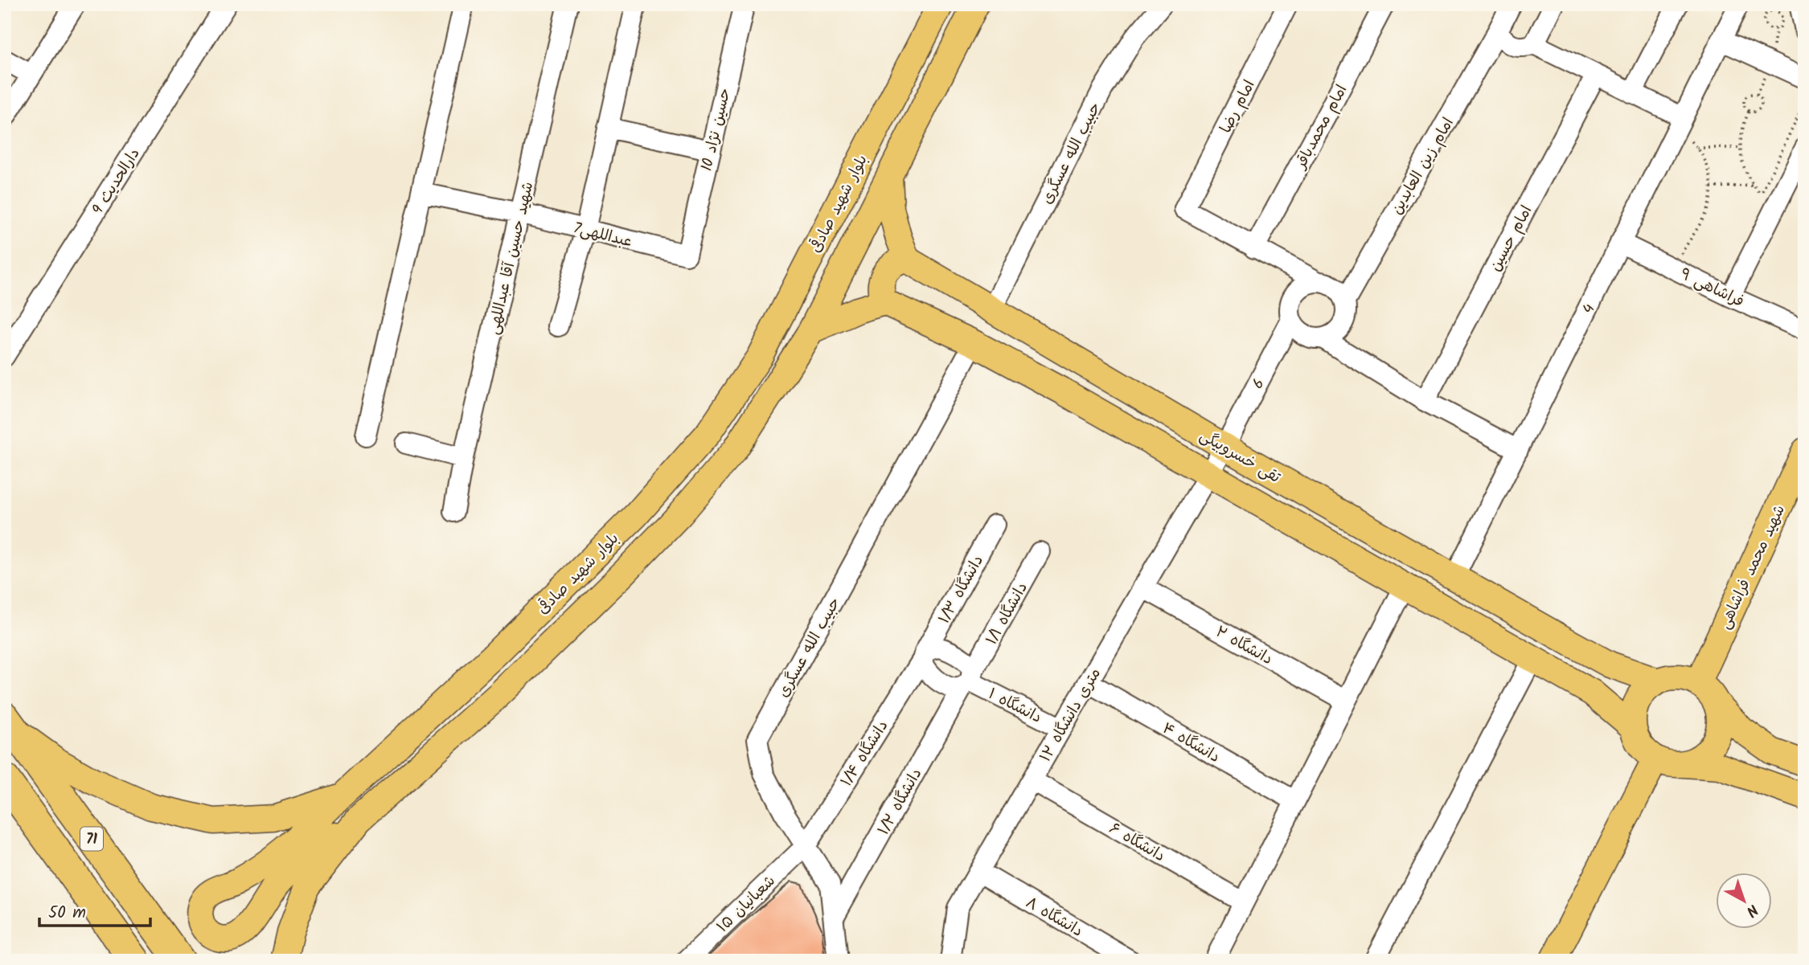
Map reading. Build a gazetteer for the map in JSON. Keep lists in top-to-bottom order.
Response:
{
  "streets": {
    "highway": ["71"],
    "main road": ["بلوار شهید صادقی", "تقی خسروبیگی", "شهید محمد فراشاهی"],
    "street": [
      "امام رضا",
      "امام محمدباقر",
      "حسین نژاد 10",
      "حبیب الله عسگری",
      "امام زین العابدین",
      "دارالحدیث 9",
      "عبداللهی7",
      "امام حسین",
      "شهید حسین آقا عبداللهی",
      "فراشاهی ۹",
      "4",
      "6",
      "دانشگاه ۱/۳",
      "دانشگاه ۱/۱",
      "دانشگاه ۲",
      "دانشگاه ۱",
      "۱۲ متری دانشگاه",
      "دانشگاه ۴",
      "دانشگاه ۱/۴",
      "دانشگاه ۱/۲",
      "دانشگاه ۶",
      "شعبانیان ۱۵",
      "دانشگاه ۸"
    ]
  },
  "crossings": [
    ["امام رضا", "امام محمدباقر"],
    ["حسین نژاد 10", "عبداللهی7"],
    ["حبیب الله عسگری", "تقی خسروبیگی"],
    ["حبیب الله عسگری", "دانشگاه ۱/۴"],
    ["حبیب الله عسگری", "دانشگاه ۱/۲"],
    ["حبیب الله عسگری", "شعبانیان ۱۵"],
    ["امام زین العابدین", "6"],
    ["بلوار شهید صادقی", "71"],
    ["عبداللهی7", "شهید حسین آقا عبداللهی"],
    ["فراشاهی ۹", "4"],
    ["4", "تقی خسروبیگی"],
    ["6", "تقی خسروبیگی"],
    ["6", "۱۲ متری دانشگاه"],
    ["تقی خسروبیگی", "شهید محمد فراشاهی"],
    ["تقی خسروبیگی", "۱۲ متری دانشگاه"],
    ["دانشگاه ۱/۳", "دانشگاه ۱/۱"],
    ["دانشگاه ۱/۳", "دانشگاه ۱"],
    ["دانشگاه ۱/۳", "دانشگاه ۱/۴"],
    ["دانشگاه ۱/۳", "دانشگاه ۱/۲"],
    ["دانشگاه ۱/۱", "دانشگاه ۱"],
    ["دانشگاه ۱/۱", "دانشگاه ۱/۴"],
    ["دانشگاه ۱/۱", "دانشگاه ۱/۲"],
    ["دانشگاه ۲", "۱۲ متری دانشگاه"],
    ["دانشگاه ۱", "۱۲ متری دانشگاه"],
    ["دانشگاه ۱", "دانشگاه ۱/۴"],
    ["دانشگاه ۱", "دانشگاه ۱/۲"],
    ["۱۲ متری دانشگاه", "دانشگاه ۴"],
    ["۱۲ متری دانشگاه", "دانشگاه ۶"],
    ["۱۲ متری دانشگاه", "دانشگاه ۸"],
    ["دانشگاه ۱/۴", "دانشگاه ۱/۲"],
    ["دانشگاه ۱/۴", "شعبانیان ۱۵"]
  ],
  "scale_bar": "50 m",
  "north": "bottom right"
}
